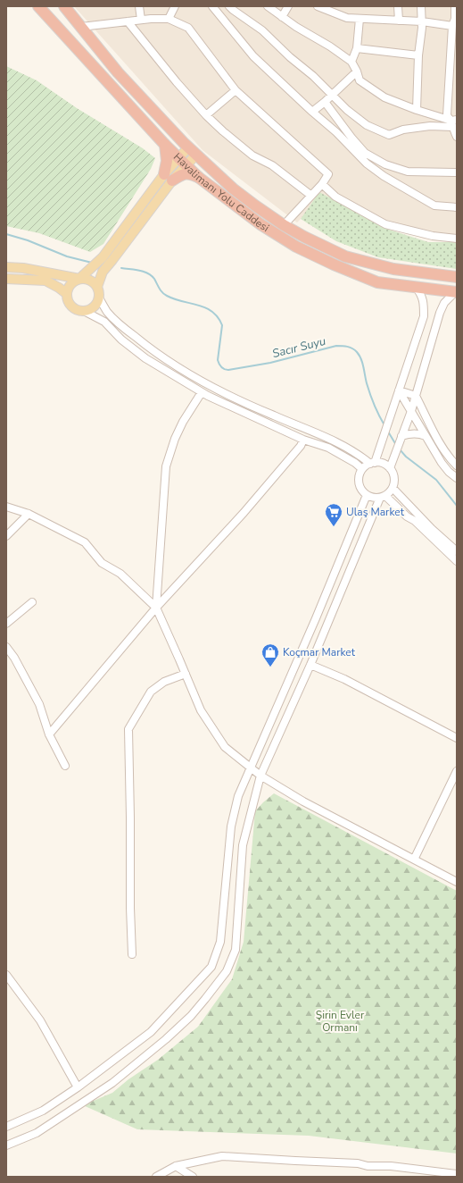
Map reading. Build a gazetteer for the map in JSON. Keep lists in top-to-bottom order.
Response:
{
  "streets": {
    "highway": ["Havalimanı Yolu Caddesi"]
  },
  "water": ["Sacır Suyu"],
  "parks": ["Şirin Evler Ormanı"],
  "places": {
    "supermarket": ["Ulaş Market"],
    "shop": ["Koçmar Market"]
  }
}
